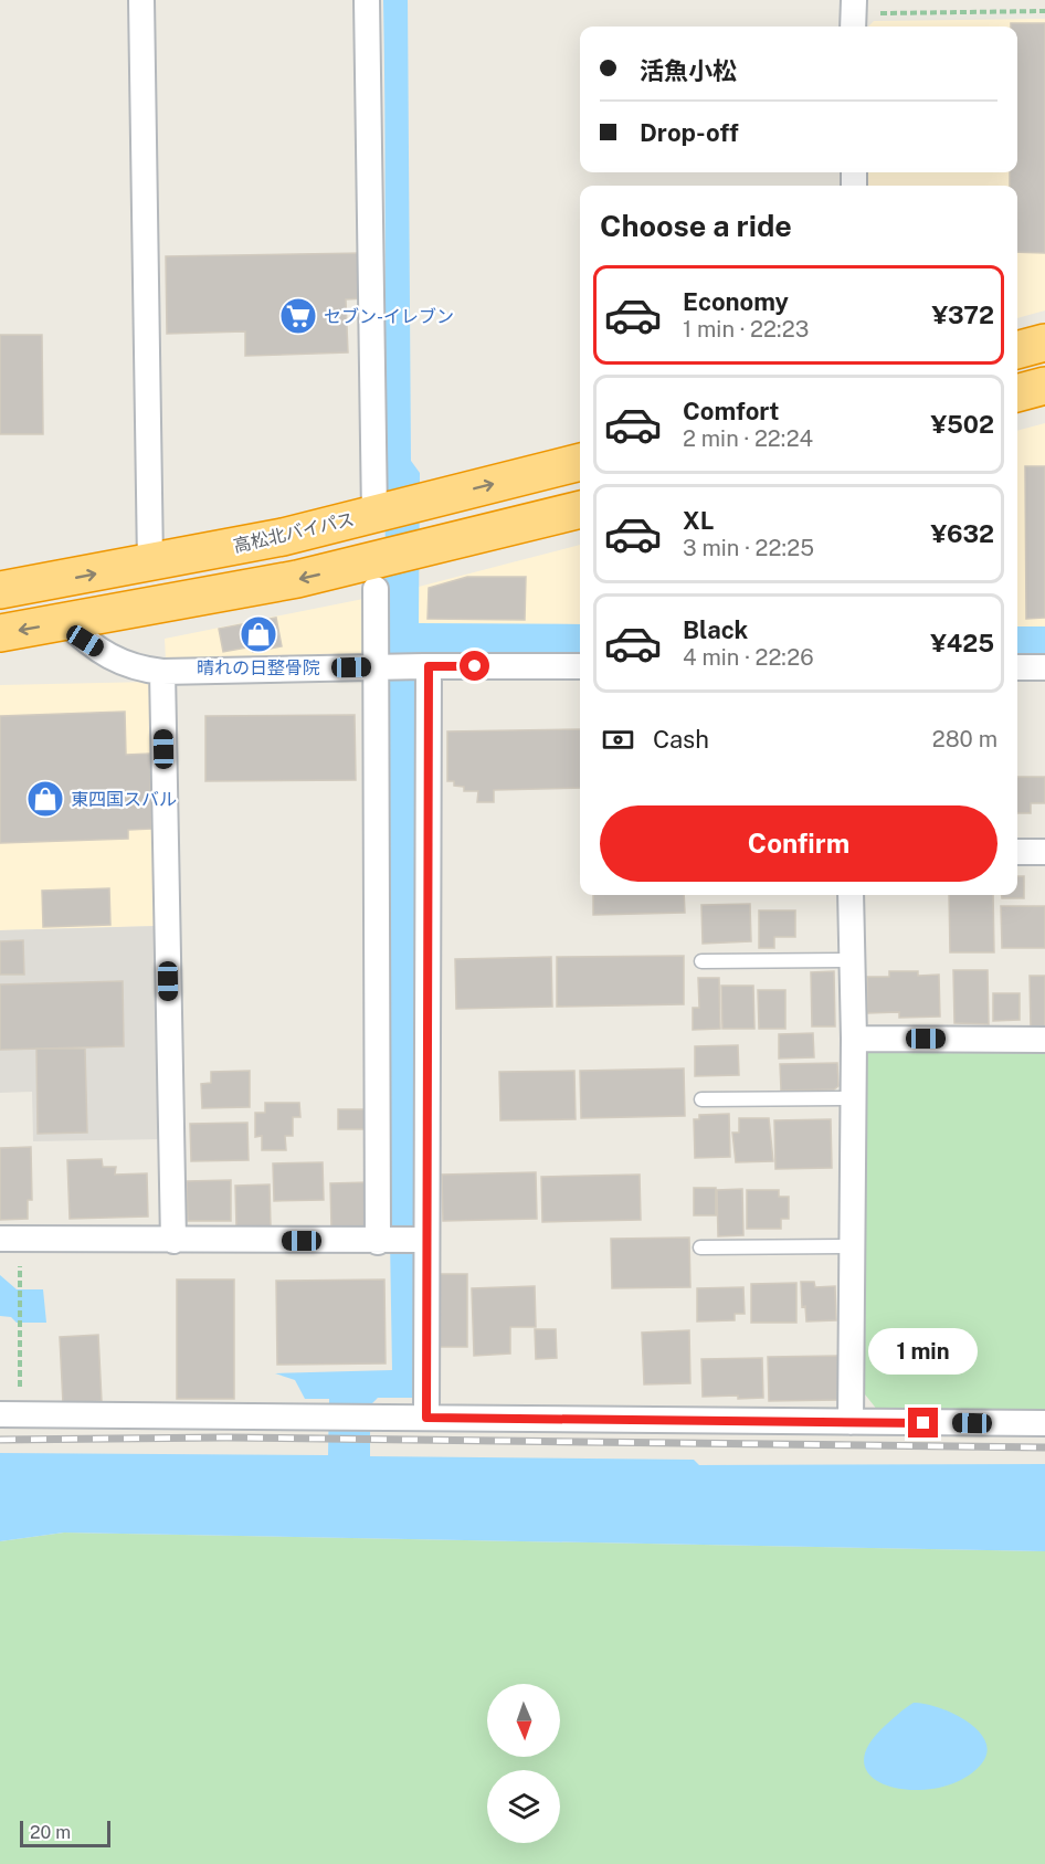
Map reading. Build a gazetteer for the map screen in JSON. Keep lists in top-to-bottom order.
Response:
{
  "streets": {
    "highway": ["高松北バイパス"]
  },
  "places": {
    "supermarket": ["セブン-イレブン"],
    "shop": ["晴れの日整骨院", "東四国スバル"]
  },
  "scale_bar": "20 m",
  "north": "bottom",
  "page": {
    "banner": ["活魚小松", "Drop-off"],
    "heading": "Choose a ride",
    "list": [
      {
        "name": "Economy",
        "note": "1 min · 22:23",
        "value": "¥372"
      },
      {
        "name": "Comfort",
        "note": "2 min · 22:24",
        "value": "¥502"
      },
      {
        "name": "XL",
        "note": "3 min · 22:25",
        "value": "¥632"
      },
      {
        "name": "Black",
        "note": "4 min · 22:26",
        "value": "¥425"
      }
    ],
    "pay": ["Cash", "280 m"],
    "buttons": "Confirm",
    "bubble": "1 min",
    "scale": "20 m"
  }
}
